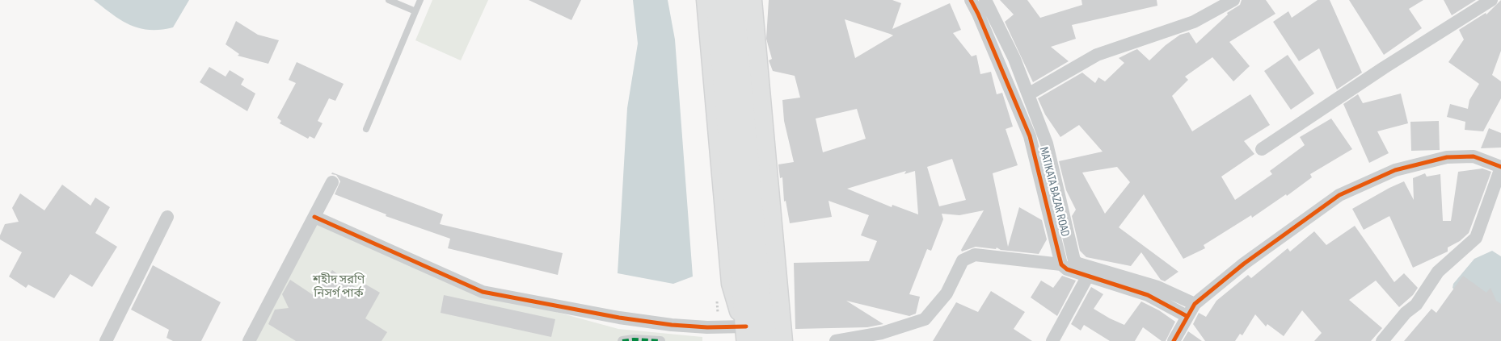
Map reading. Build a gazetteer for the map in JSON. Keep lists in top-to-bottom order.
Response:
{
  "streets": {
    "street": ["MATIKATA BAZAR ROAD"]
  },
  "parks": ["শহীদ সরণি নিসর্গ পার্ক"]
}
